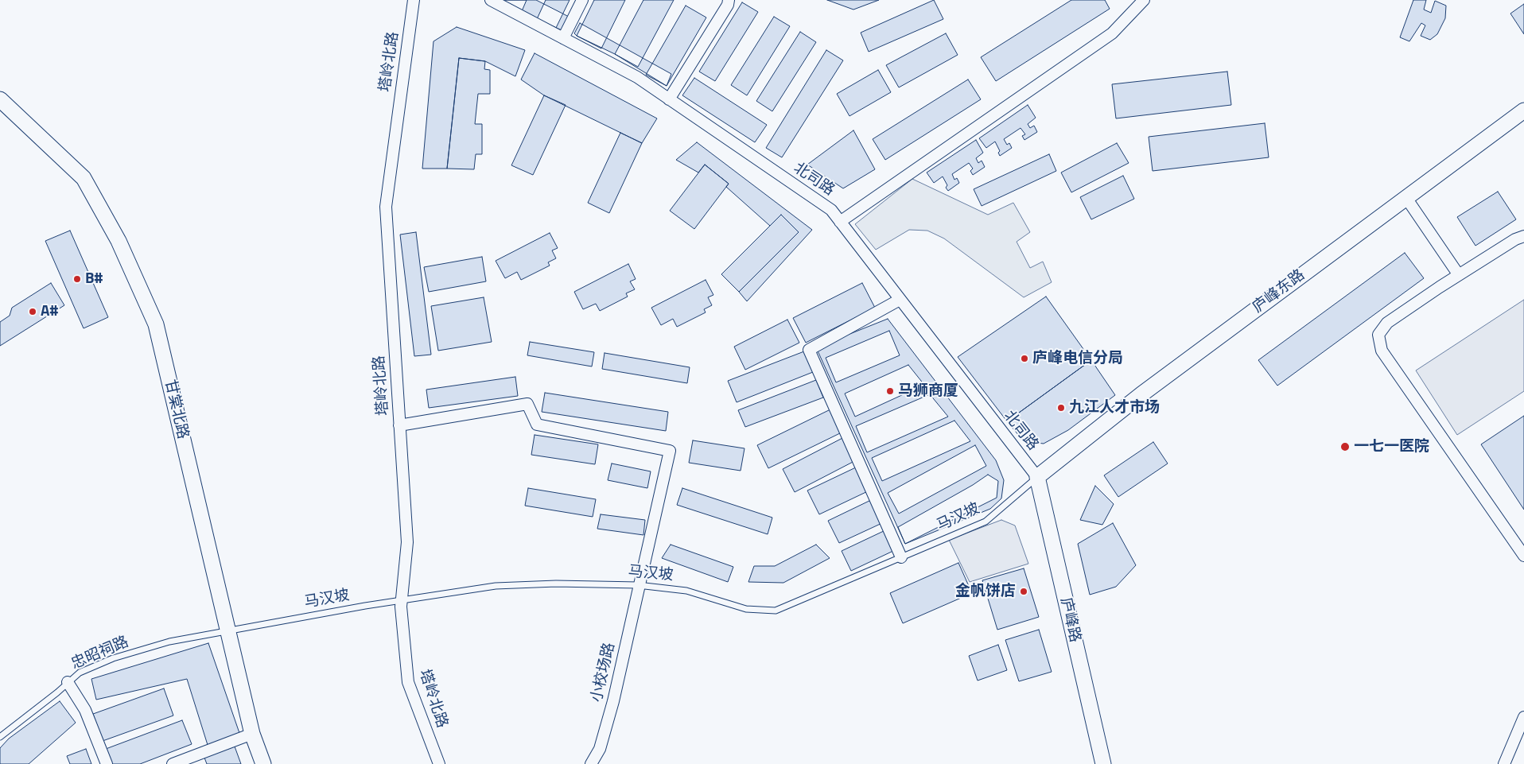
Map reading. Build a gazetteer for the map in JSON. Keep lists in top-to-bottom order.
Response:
{
  "streets": {
    "main road": ["庐峰东路", "甘棠北路", "庐峰路"],
    "street": ["塔岭北路", "北司路", "小校场路"],
    "lane": ["马汉坡", "忠昭祠路"]
  },
  "crossings": [
    ["塔岭北路", "马汉坡"],
    ["塔岭北路", "小校场路"],
    ["北司路", "庐峰东路"],
    ["北司路", "马汉坡"],
    ["北司路", "庐峰路"],
    ["庐峰东路", "马汉坡"],
    ["庐峰东路", "庐峰路"],
    ["甘棠北路", "马汉坡"],
    ["甘棠北路", "忠昭祠路"],
    ["马汉坡", "庐峰路"],
    ["马汉坡", "忠昭祠路"],
    ["马汉坡", "小校场路"]
  ],
  "places": [
    "B#",
    "A#",
    "庐峰电信分局",
    "马狮商厦",
    "九江人才市场",
    "一七一医院",
    "金帆饼店"
  ]
}
